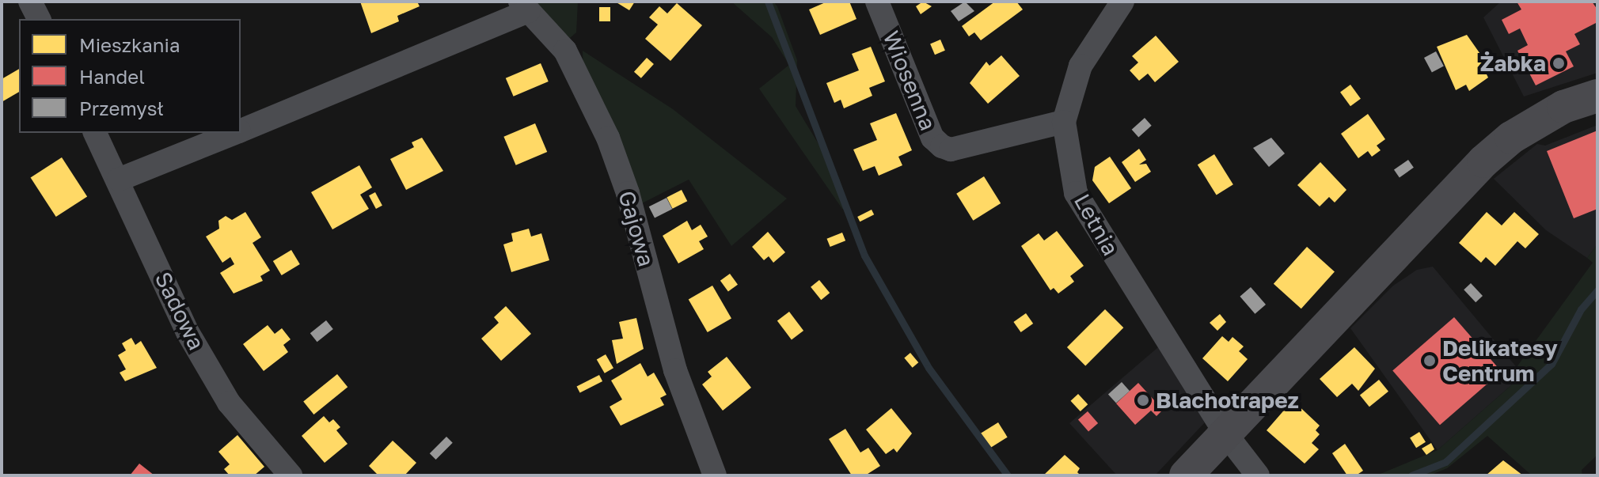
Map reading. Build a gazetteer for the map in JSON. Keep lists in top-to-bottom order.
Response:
{
  "streets": {
    "street": [
      "Wiosenna",
      "Letnia",
      "Gajowa",
      "Sadowa"
    ]
  },
  "crossings": [
    ["Wiosenna", "Letnia"]
  ],
  "places": ["Żabka", "Delikatesy Centrum", "Blachotrapez"],
  "legend": ["Mieszkania", "Handel", "Przemysł"]
}
